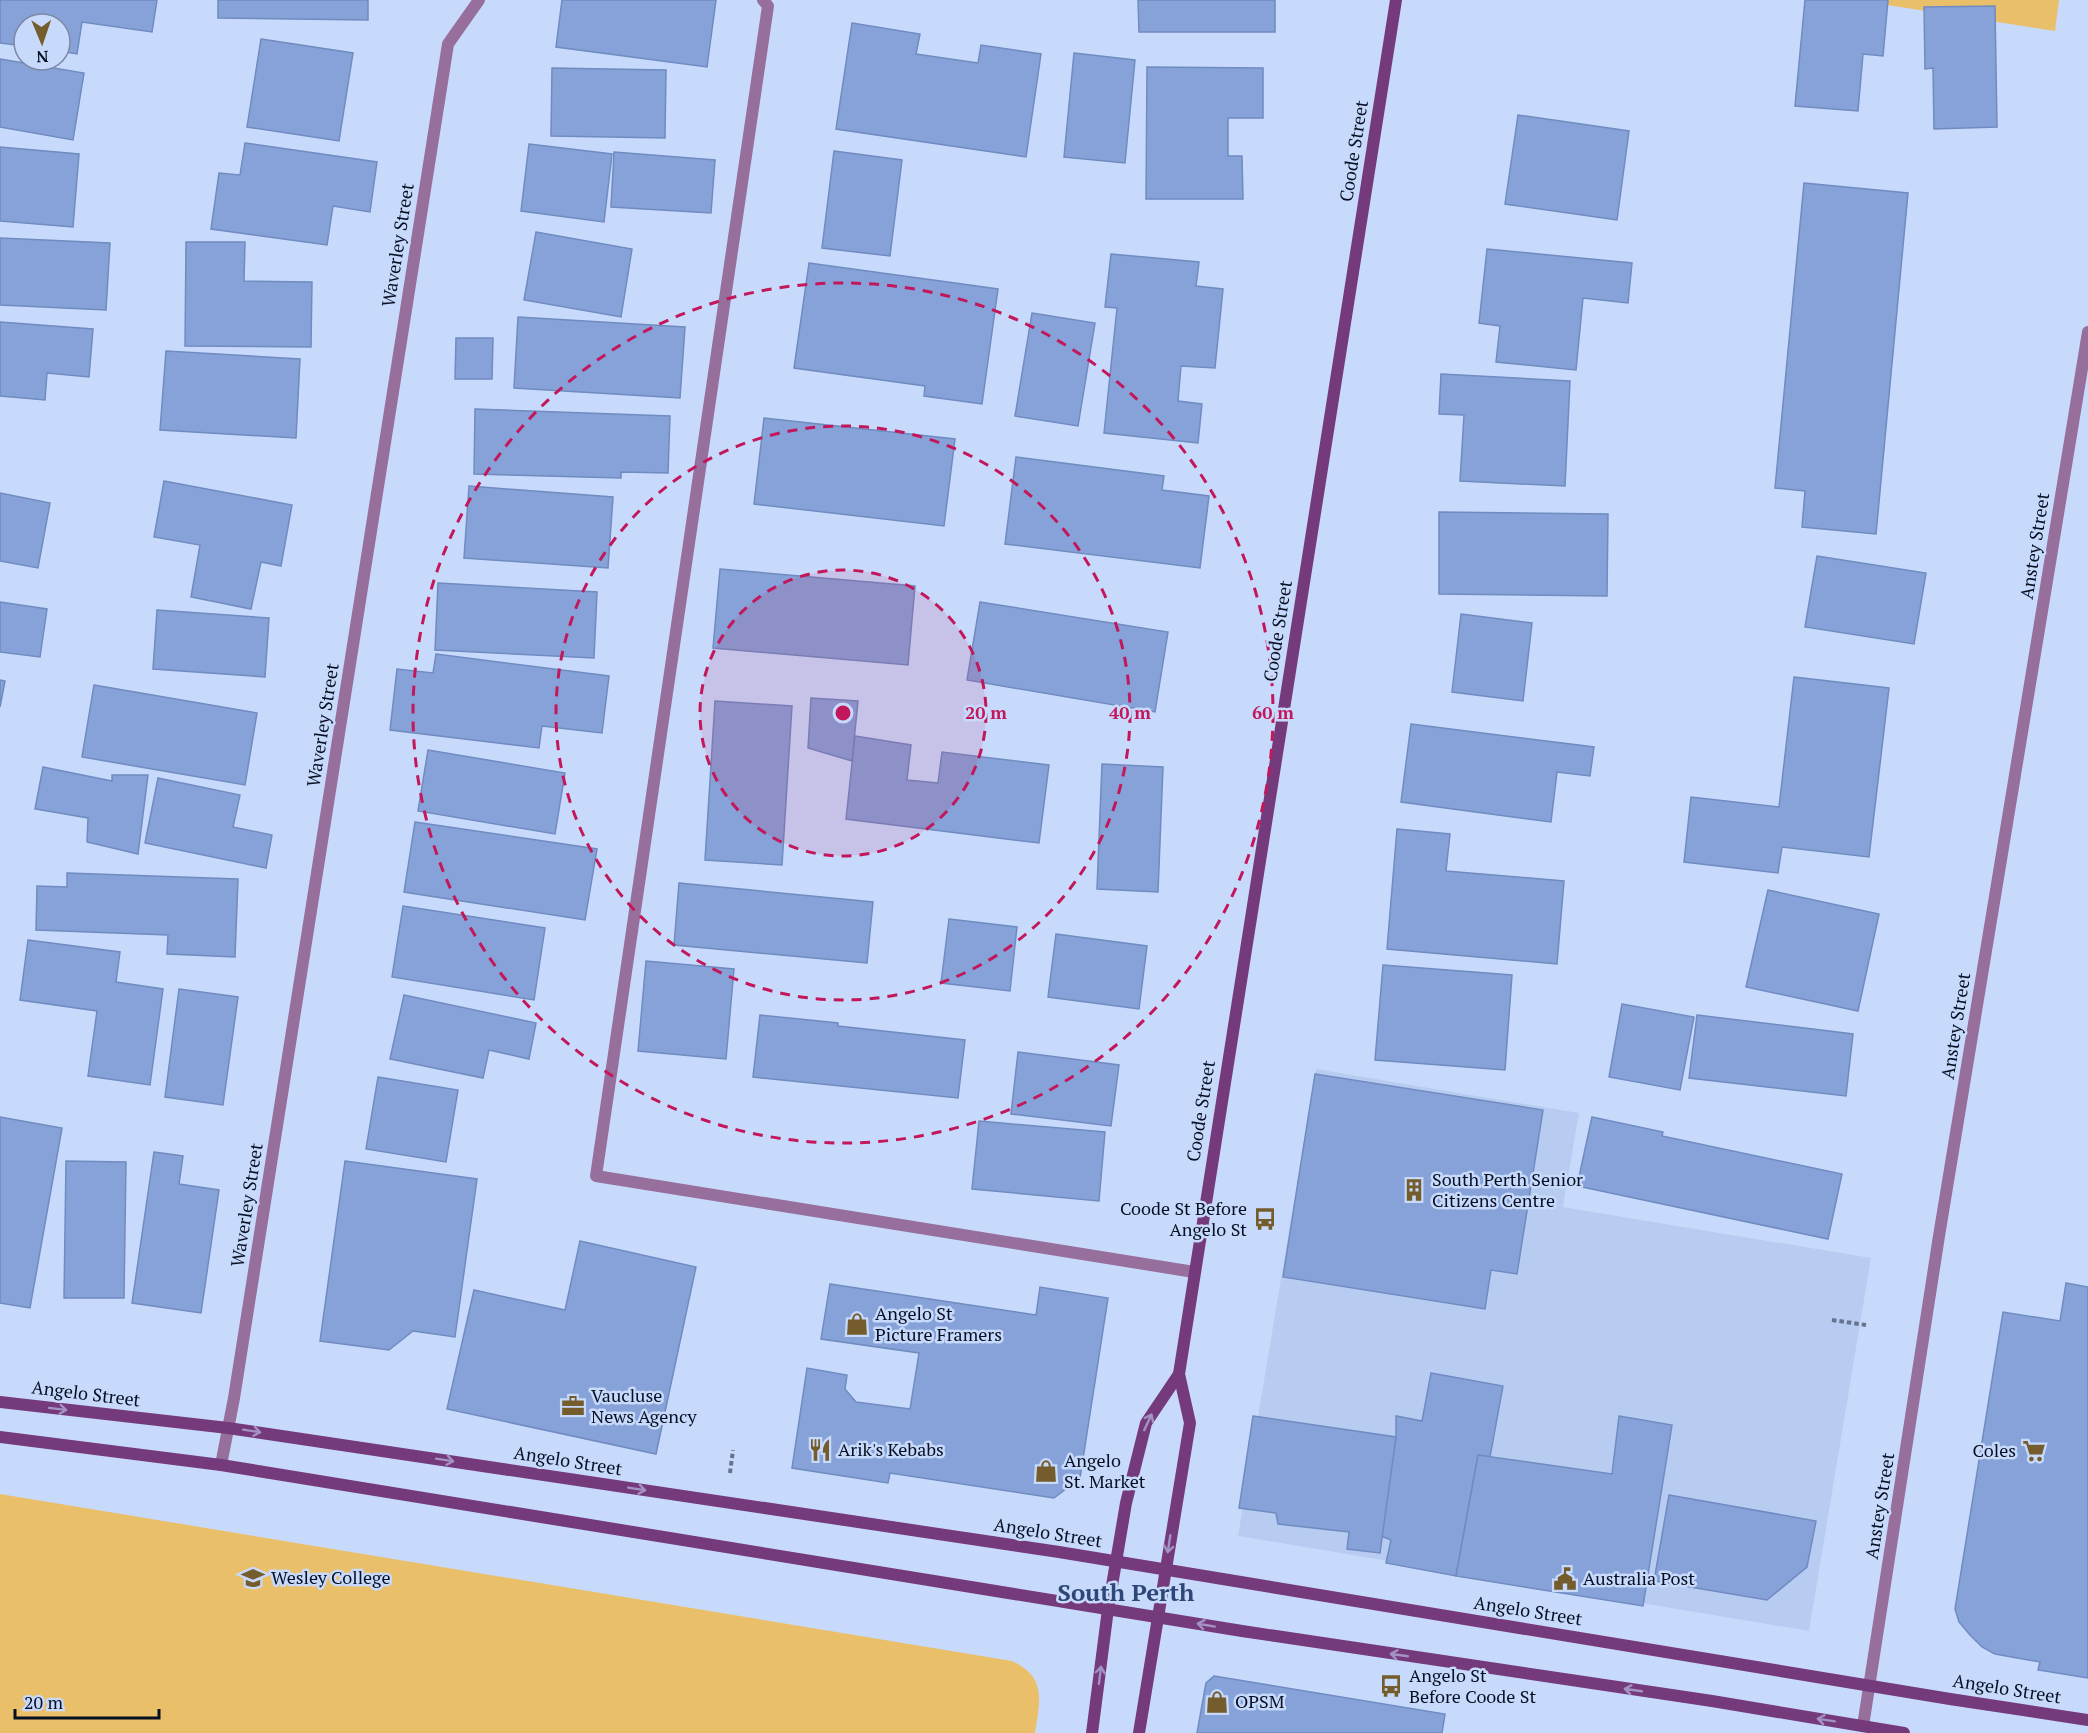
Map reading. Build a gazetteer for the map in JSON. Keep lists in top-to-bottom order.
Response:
{
  "streets": {
    "street": [
      "Coode Street",
      "Waverley Street",
      "Anstey Street",
      "Angelo Street"
    ]
  },
  "crossings": [
    ["Coode Street", "Angelo Street"],
    ["Waverley Street", "Angelo Street"],
    ["Anstey Street", "Angelo Street"]
  ],
  "districts": ["South Perth"],
  "places": {
    "building": ["South Perth Senior Citizens Centre"],
    "bus stop": ["Coode St Before Angelo St", "Angelo St Before Coode St"],
    "shop": ["Angelo St Picture Framers", "Angelo St. Market", "OPSM"],
    "office": ["Vaucluse News Agency"],
    "restaurant": ["Arik's Kebabs"],
    "supermarket": ["Coles"],
    "school or university": ["Wesley College"],
    "public building": ["Australia Post"]
  },
  "scale_bar": "20 m",
  "north": "bottom",
  "rings": ["20 m", "40 m", "60 m"]
}
